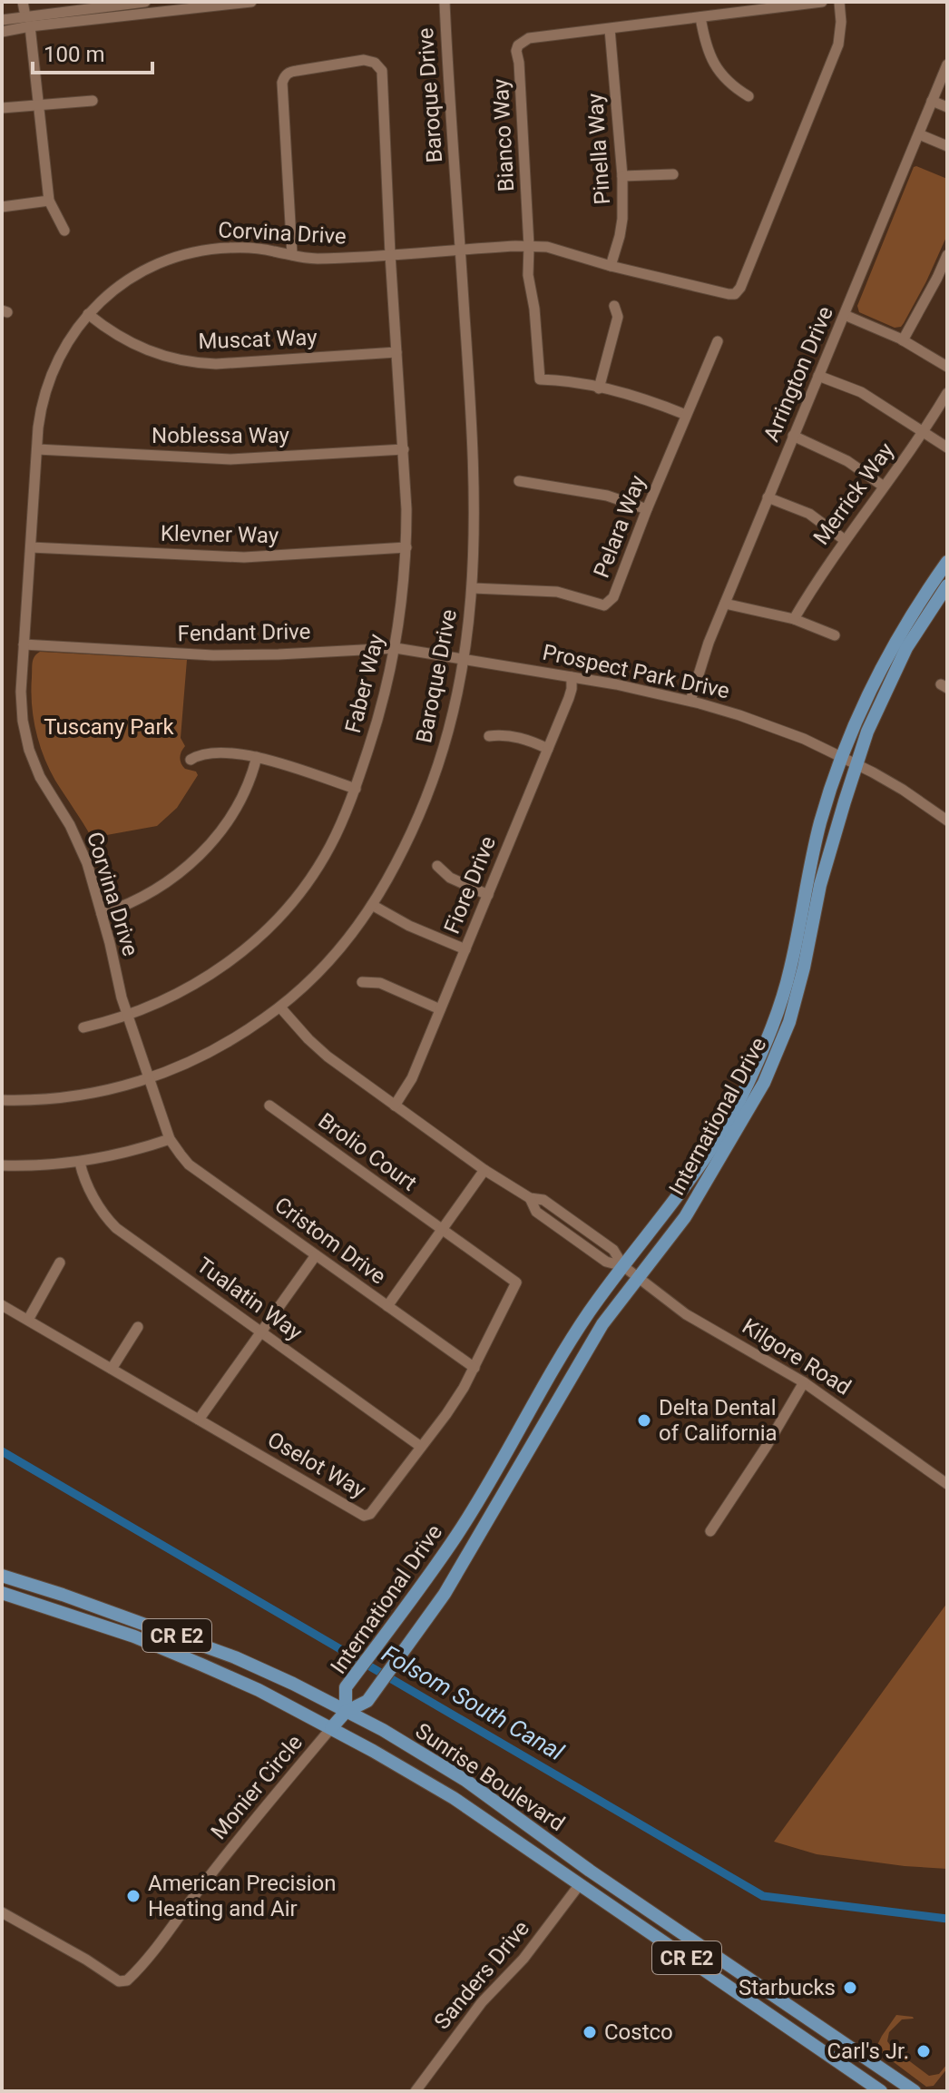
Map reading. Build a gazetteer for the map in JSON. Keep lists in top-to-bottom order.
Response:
{
  "streets": {
    "main road": [
      "International Drive",
      "CR E2",
      "Sunrise Boulevard",
      "Monier Circle"
    ],
    "street": [
      "Baroque Drive",
      "Bianco Way",
      "Pinella Way",
      "Corvina Drive",
      "Muscat Way",
      "Arrington Drive",
      "Noblessa Way",
      "Merrick Way",
      "Pelara Way",
      "Klevner Way",
      "Fendant Drive",
      "Prospect Park Drive",
      "Faber Way",
      "Fiore Drive",
      "Brolio Court",
      "Cristom Drive",
      "Tualatin Way",
      "Kilgore Road",
      "Oselot Way",
      "Sanders Drive"
    ]
  },
  "crossings": [
    ["Baroque Drive", "Corvina Drive"],
    ["Baroque Drive", "Pelara Way"],
    ["Baroque Drive", "Fendant Drive"],
    ["Baroque Drive", "Prospect Park Drive"],
    ["Baroque Drive", "Kilgore Road"],
    ["Bianco Way", "Pinella Way"],
    ["Bianco Way", "Corvina Drive"],
    ["Bianco Way", "Pelara Way"],
    ["Pinella Way", "Corvina Drive"],
    ["Corvina Drive", "Muscat Way"],
    ["Corvina Drive", "Noblessa Way"],
    ["Corvina Drive", "Klevner Way"],
    ["Corvina Drive", "Fendant Drive"],
    ["Corvina Drive", "Faber Way"],
    ["Corvina Drive", "Cristom Drive"],
    ["Muscat Way", "Faber Way"],
    ["Arrington Drive", "Prospect Park Drive"],
    ["Noblessa Way", "Faber Way"],
    ["Klevner Way", "Faber Way"],
    ["Fendant Drive", "Prospect Park Drive"],
    ["Fendant Drive", "Faber Way"],
    ["Prospect Park Drive", "Fiore Drive"],
    ["Prospect Park Drive", "International Drive"],
    ["Fiore Drive", "Kilgore Road"],
    ["International Drive", "Kilgore Road"],
    ["International Drive", "Sunrise Boulevard"],
    ["International Drive", "Monier Circle"],
    ["Brolio Court", "Oselot Way"],
    ["Cristom Drive", "Oselot Way"],
    ["Tualatin Way", "Oselot Way"],
    ["Sunrise Boulevard", "Monier Circle"],
    ["Sunrise Boulevard", "Sanders Drive"]
  ],
  "water": ["Folsom South Canal"],
  "parks": ["Tuscany Park"],
  "places": [
    "Delta Dental of California",
    "American Precision Heating and Air",
    "Starbucks",
    "Costco",
    "Carl's Jr."
  ],
  "scale_bar": "100 m"
}
